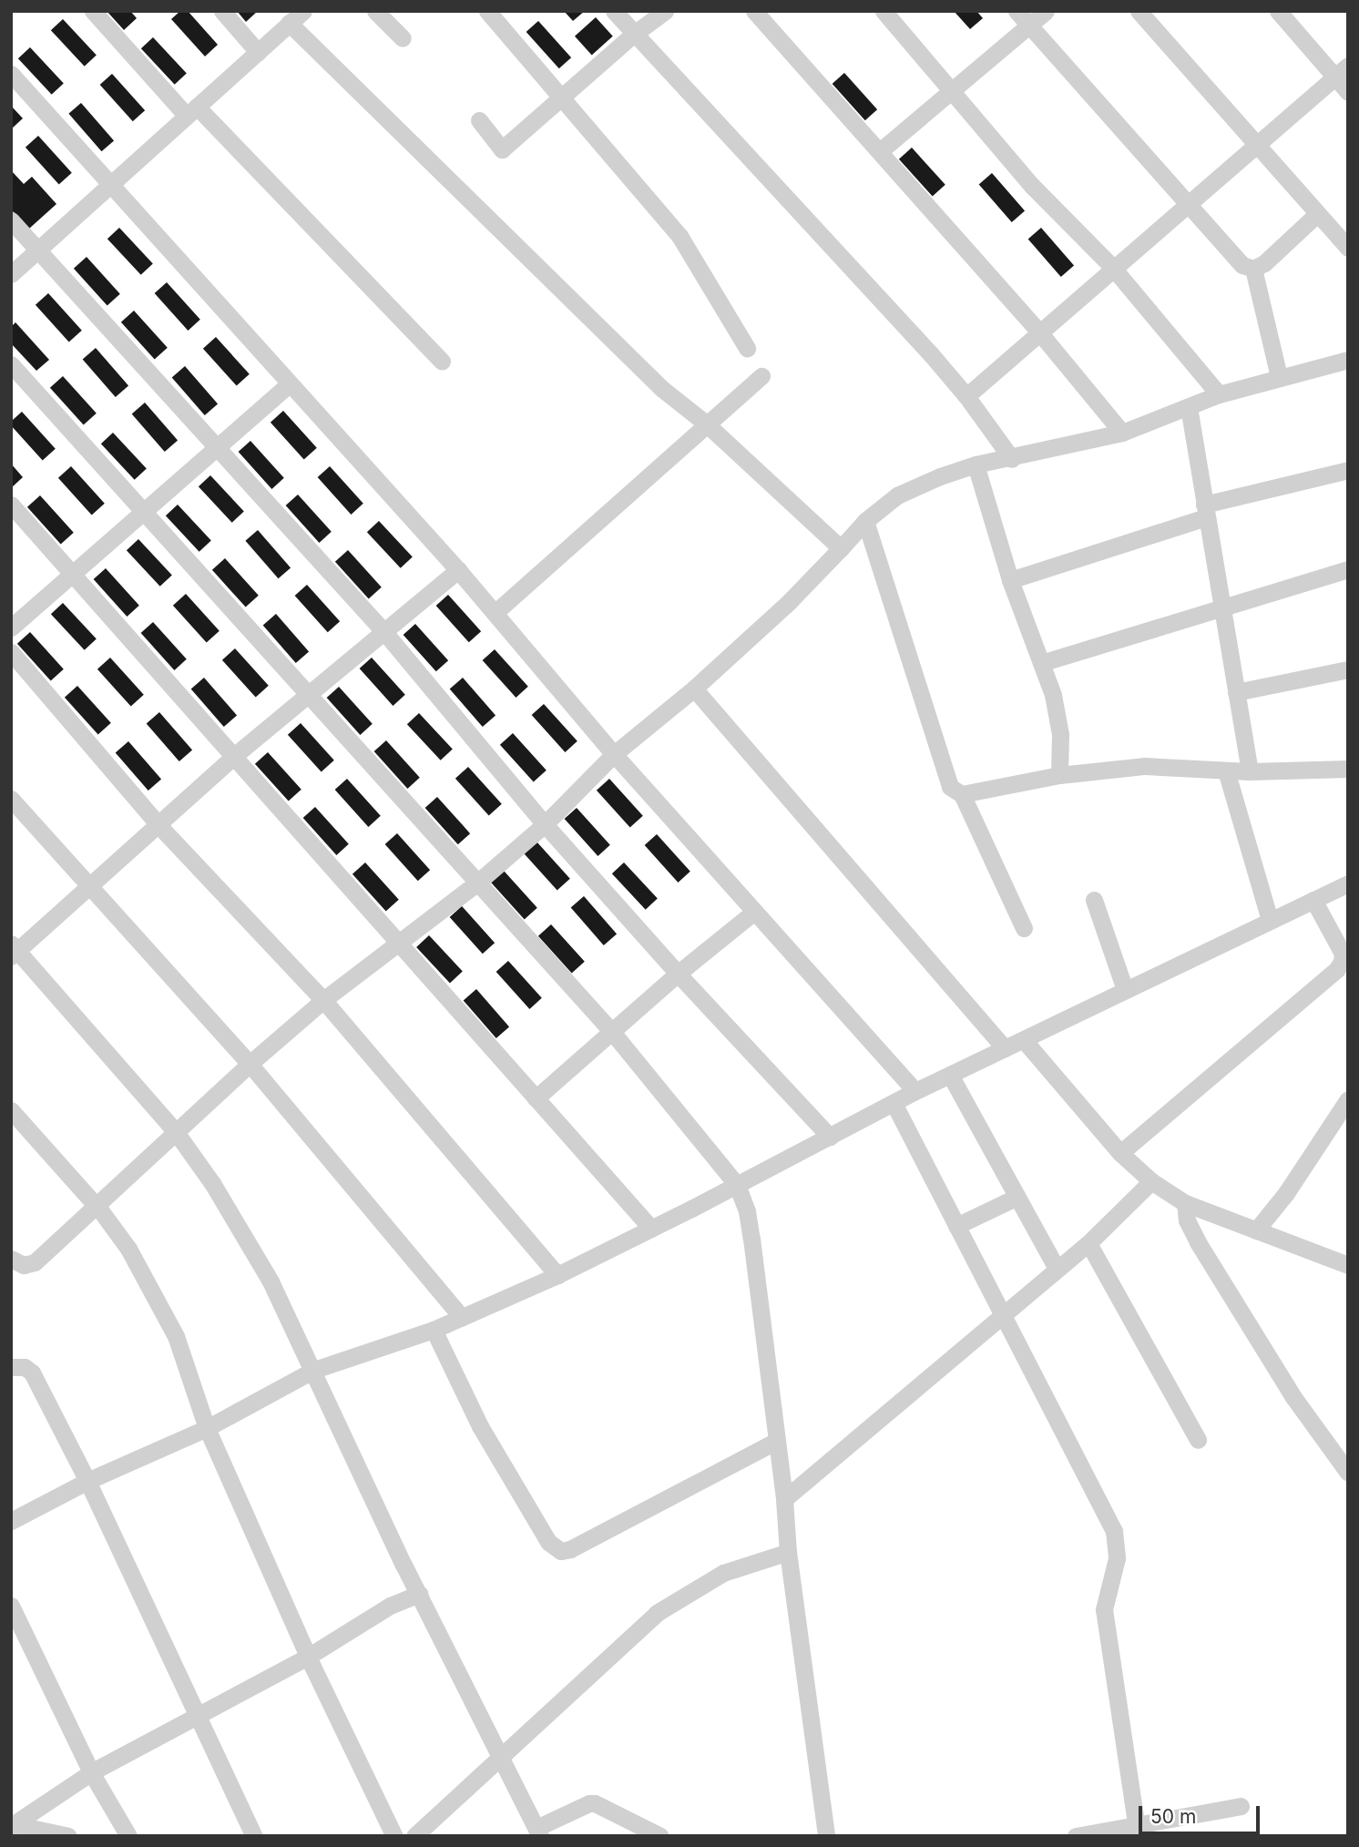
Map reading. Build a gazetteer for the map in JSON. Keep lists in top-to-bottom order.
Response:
{
  "scale_bar": "50 m"
}
